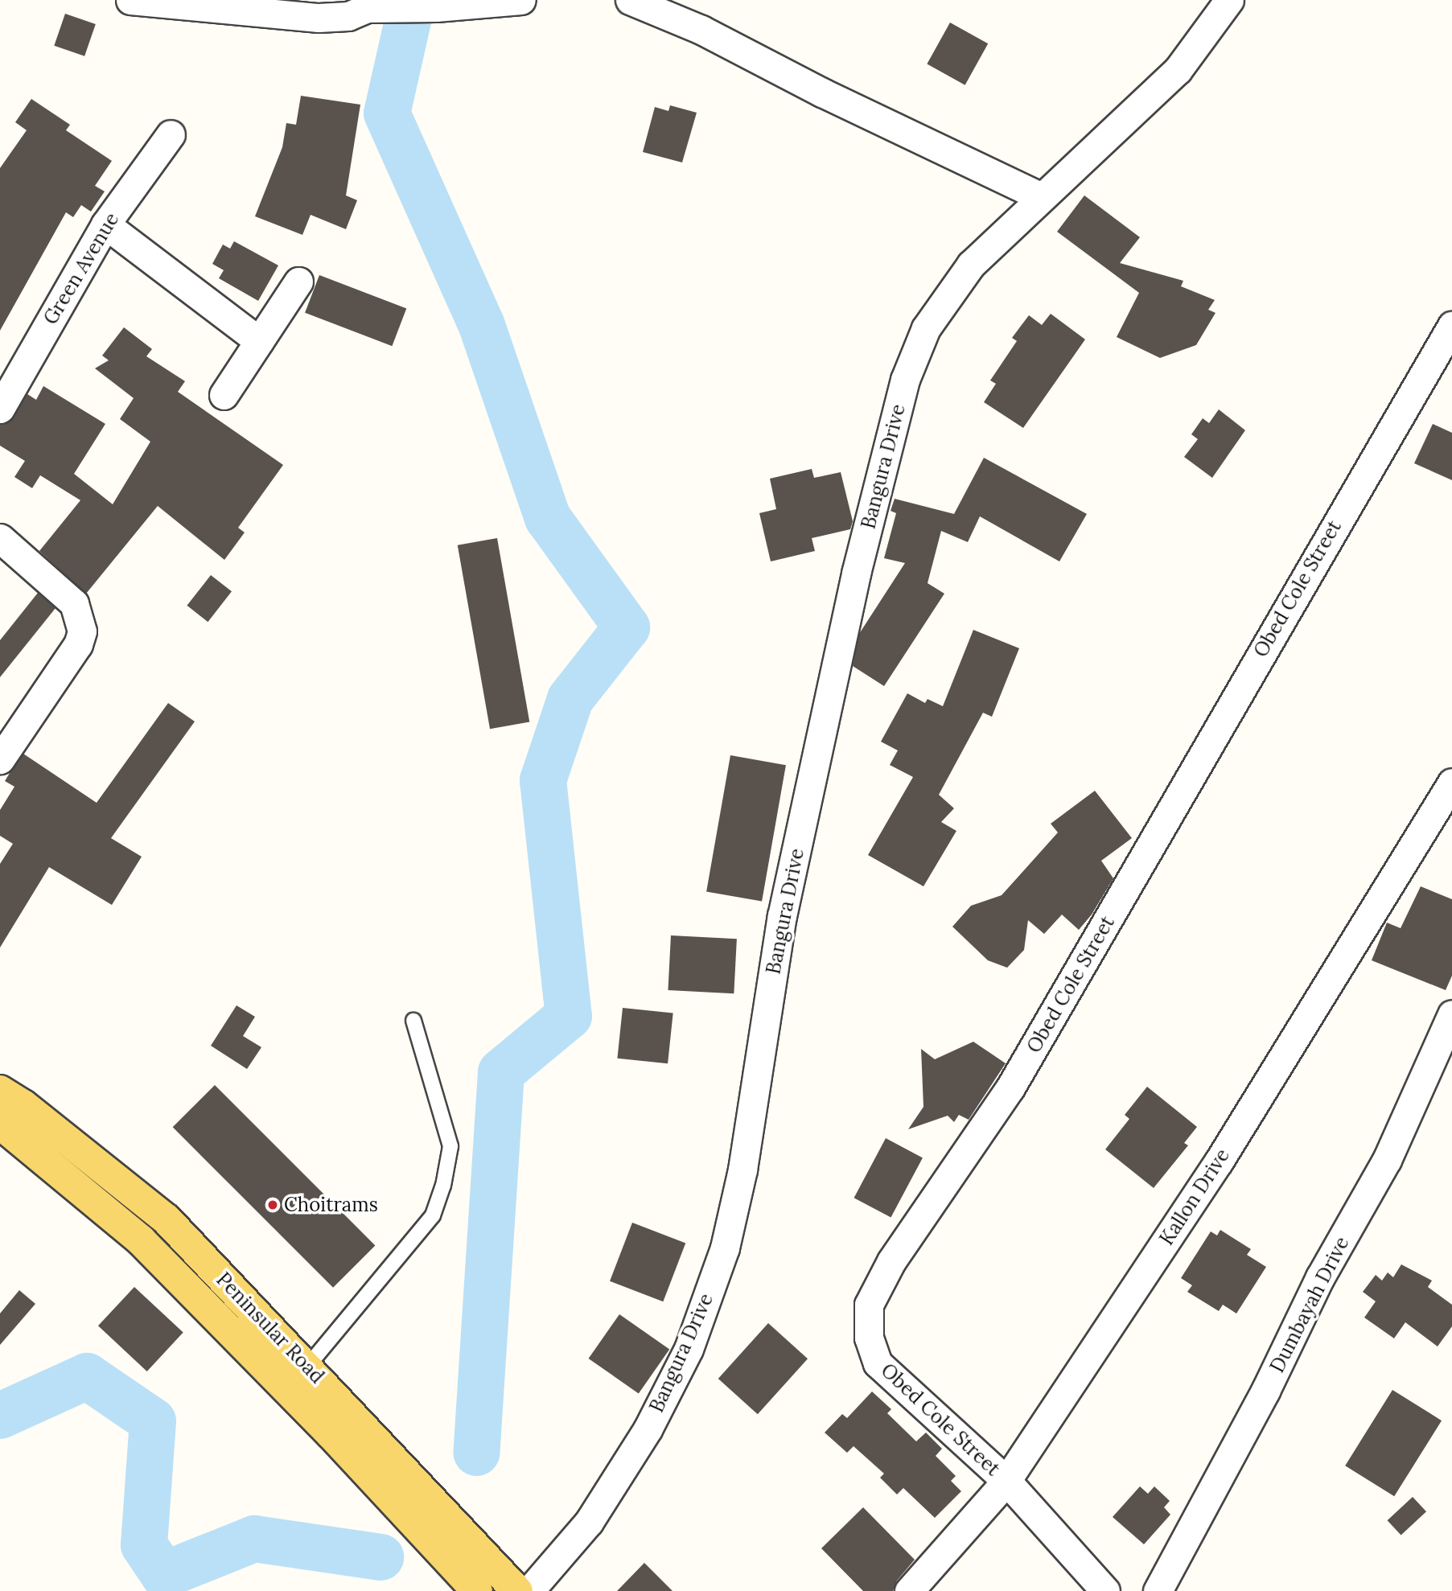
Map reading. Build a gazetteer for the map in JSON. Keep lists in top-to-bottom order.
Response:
{
  "streets": {
    "main road": ["Peninsular Road"],
    "street": [
      "Green Avenue",
      "Bangura Drive",
      "Obed Cole Street",
      "Kallon Drive",
      "Dumbayah Drive"
    ]
  },
  "crossings": [
    ["Obed Cole Street", "Kallon Drive"]
  ],
  "places": ["Choitrams"]
}
